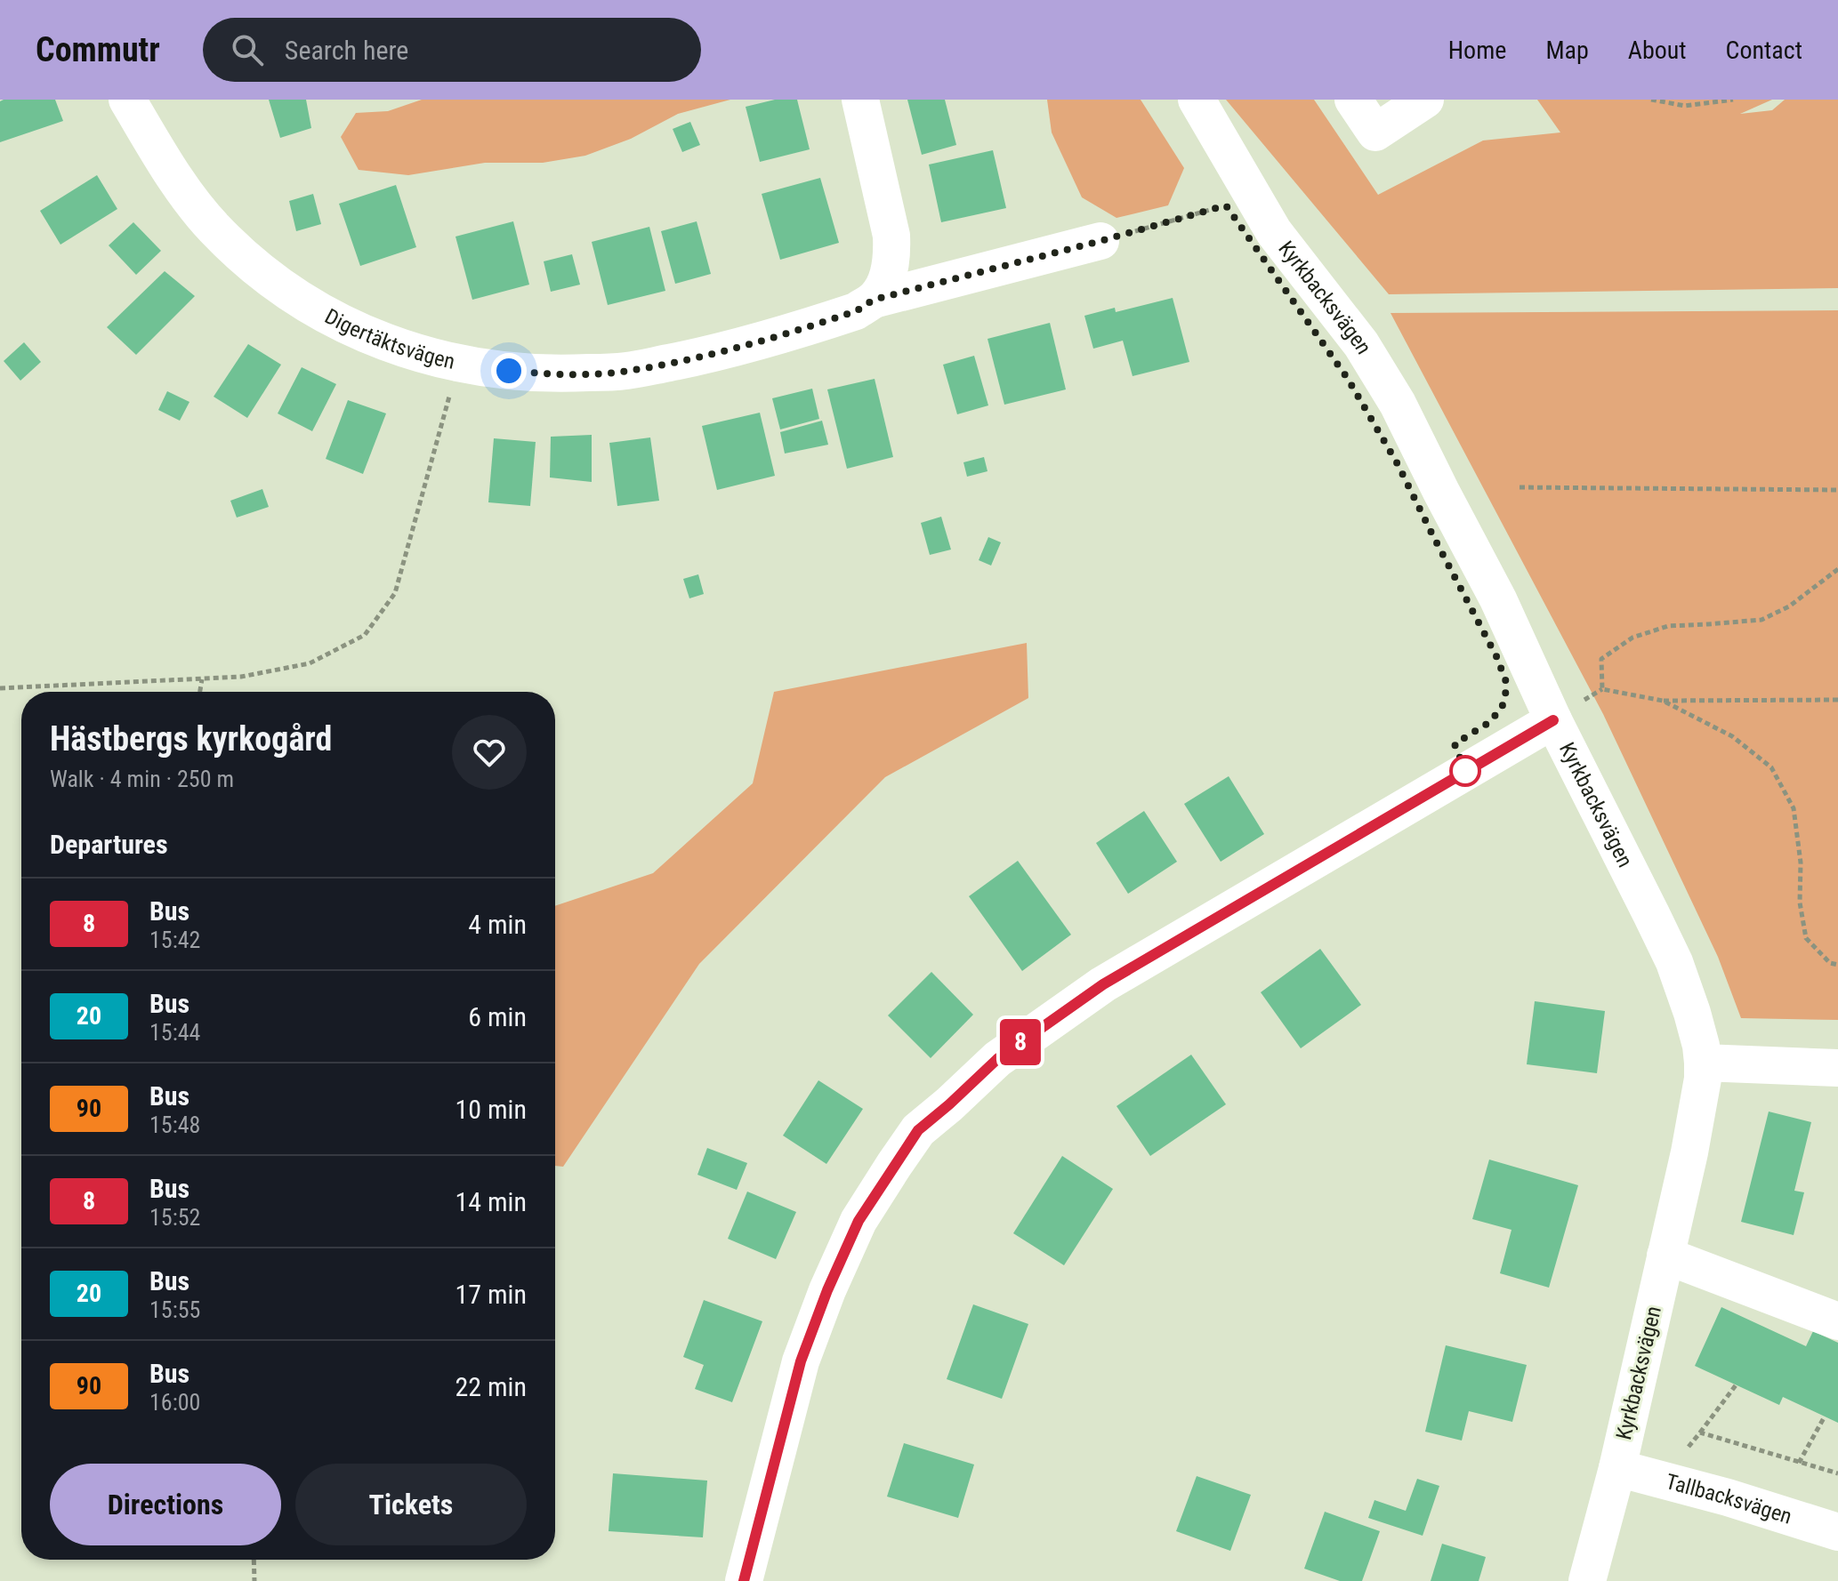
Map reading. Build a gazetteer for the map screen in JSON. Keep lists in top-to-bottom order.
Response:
{
  "streets": {
    "street": ["Kyrkbacksvägen", "Digertäktsvägen", "Tallbacksvägen"]
  },
  "crossings": [
    ["Kyrkbacksvägen", "Tallbacksvägen"]
  ],
  "lines": ["bus line 8"],
  "page": {
    "header": "Commutr",
    "search": "Search here",
    "nav": [
      "Home",
      "Map",
      "About",
      "Contact"
    ],
    "on_map": "8",
    "heading": [
      ["Hästbergs kyrkogård", "Walk · 4 min · 250 m"],
      "Departures"
    ],
    "list": [
      {
        "mark": "8",
        "name": "Bus",
        "note": "15:42",
        "value": "4 min"
      },
      {
        "mark": "20",
        "name": "Bus",
        "note": "15:44",
        "value": "6 min"
      },
      {
        "mark": "90",
        "name": "Bus",
        "note": "15:48",
        "value": "10 min"
      },
      {
        "mark": "8",
        "name": "Bus",
        "note": "15:52",
        "value": "14 min"
      },
      {
        "mark": "20",
        "name": "Bus",
        "note": "15:55",
        "value": "17 min"
      },
      {
        "mark": "90",
        "name": "Bus",
        "note": "16:00",
        "value": "22 min"
      }
    ],
    "buttons": ["Directions", "Tickets"]
  }
}
